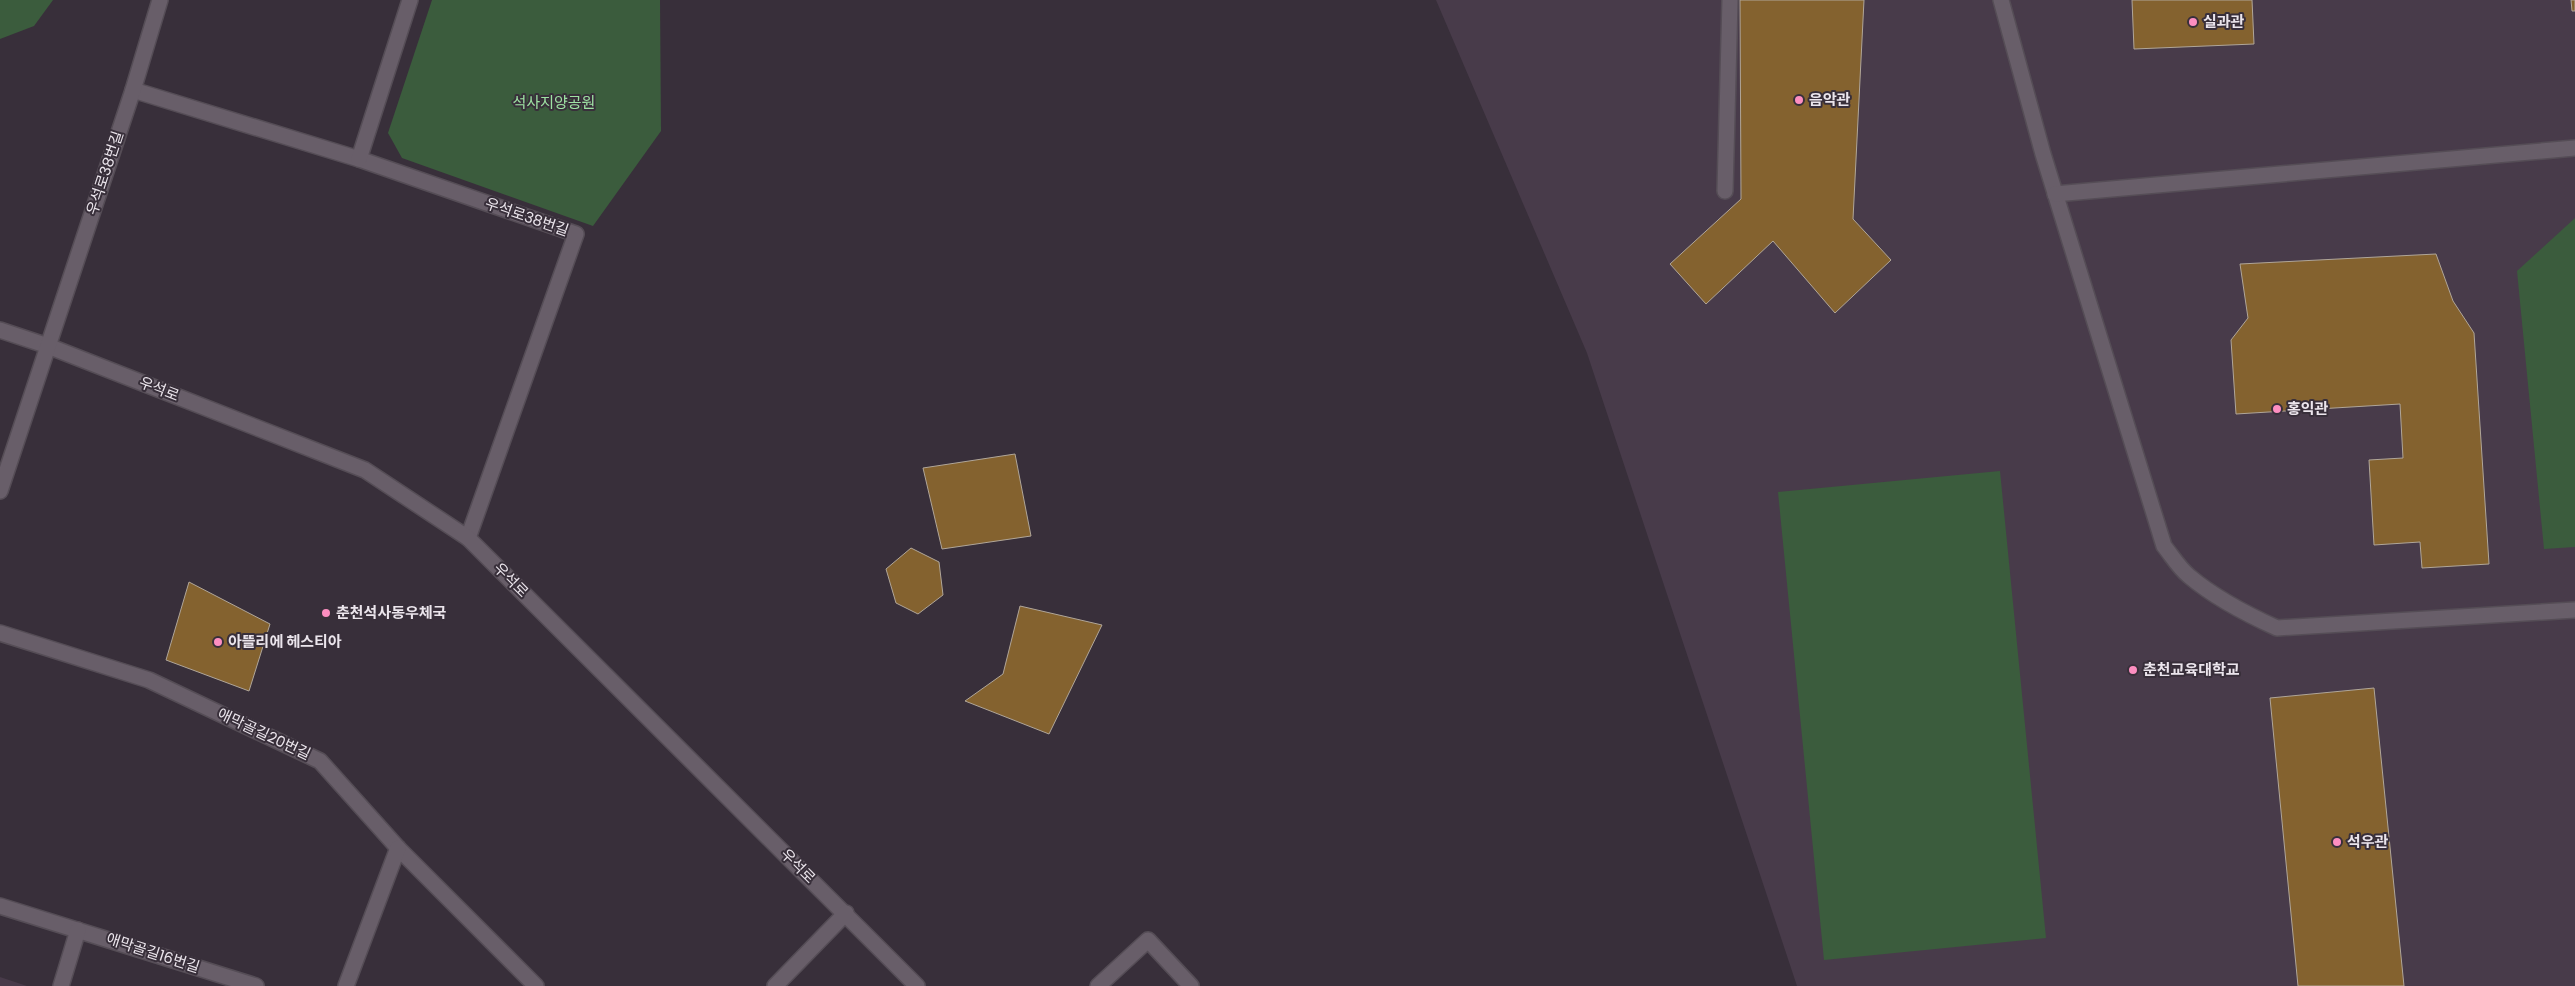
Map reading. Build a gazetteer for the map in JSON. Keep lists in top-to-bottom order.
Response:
{
  "streets": {
    "street": [
      "우석로38번길",
      "우석로",
      "애막골길20번길",
      "애막골길16번길"
    ]
  },
  "crossings": [
    ["우석로38번길", "우석로"]
  ],
  "parks": ["석사지양공원"],
  "places": [
    "실과관",
    "음악관",
    "홍익관",
    "춘천석사동우체국",
    "아뜰리에 헤스티아",
    "춘천교육대학교",
    "석우관"
  ]
}
